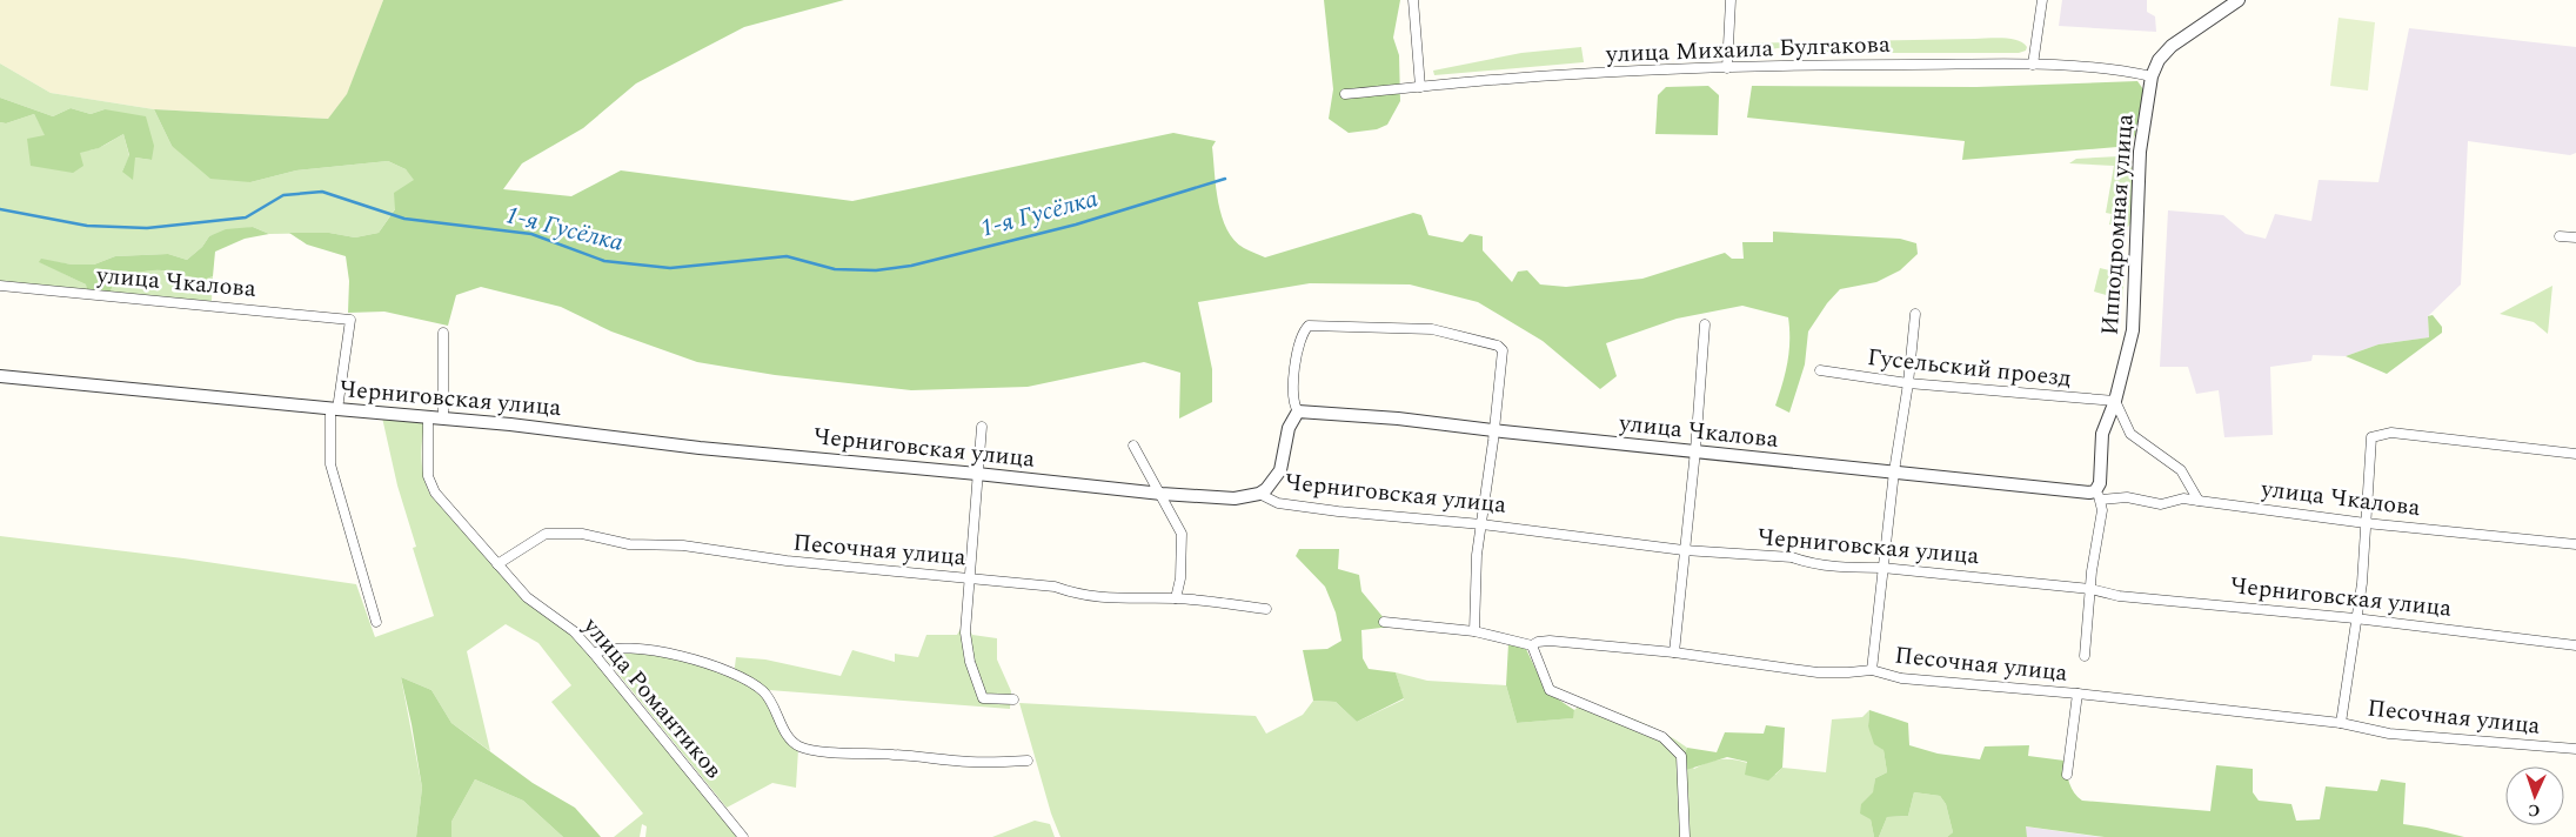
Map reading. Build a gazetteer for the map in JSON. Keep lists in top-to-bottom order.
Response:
{
  "streets": {
    "street": [
      "улица Михаила Булгакова",
      "Ипподромная улица",
      "улица Чкалова",
      "Гусельский проезд",
      "Черниговская улица",
      "Песочная улица",
      "улица Романтиков"
    ]
  },
  "crossings": [
    ["улица Михаила Булгакова", "Ипподромная улица"],
    ["Ипподромная улица", "улица Чкалова"],
    ["Ипподромная улица", "Гусельский проезд"],
    ["улица Чкалова", "Черниговская улица"],
    ["Черниговская улица", "улица Романтиков"],
    ["Песочная улица", "улица Романтиков"]
  ],
  "water": ["1-я Гусёлка"],
  "north": "bottom"
}
